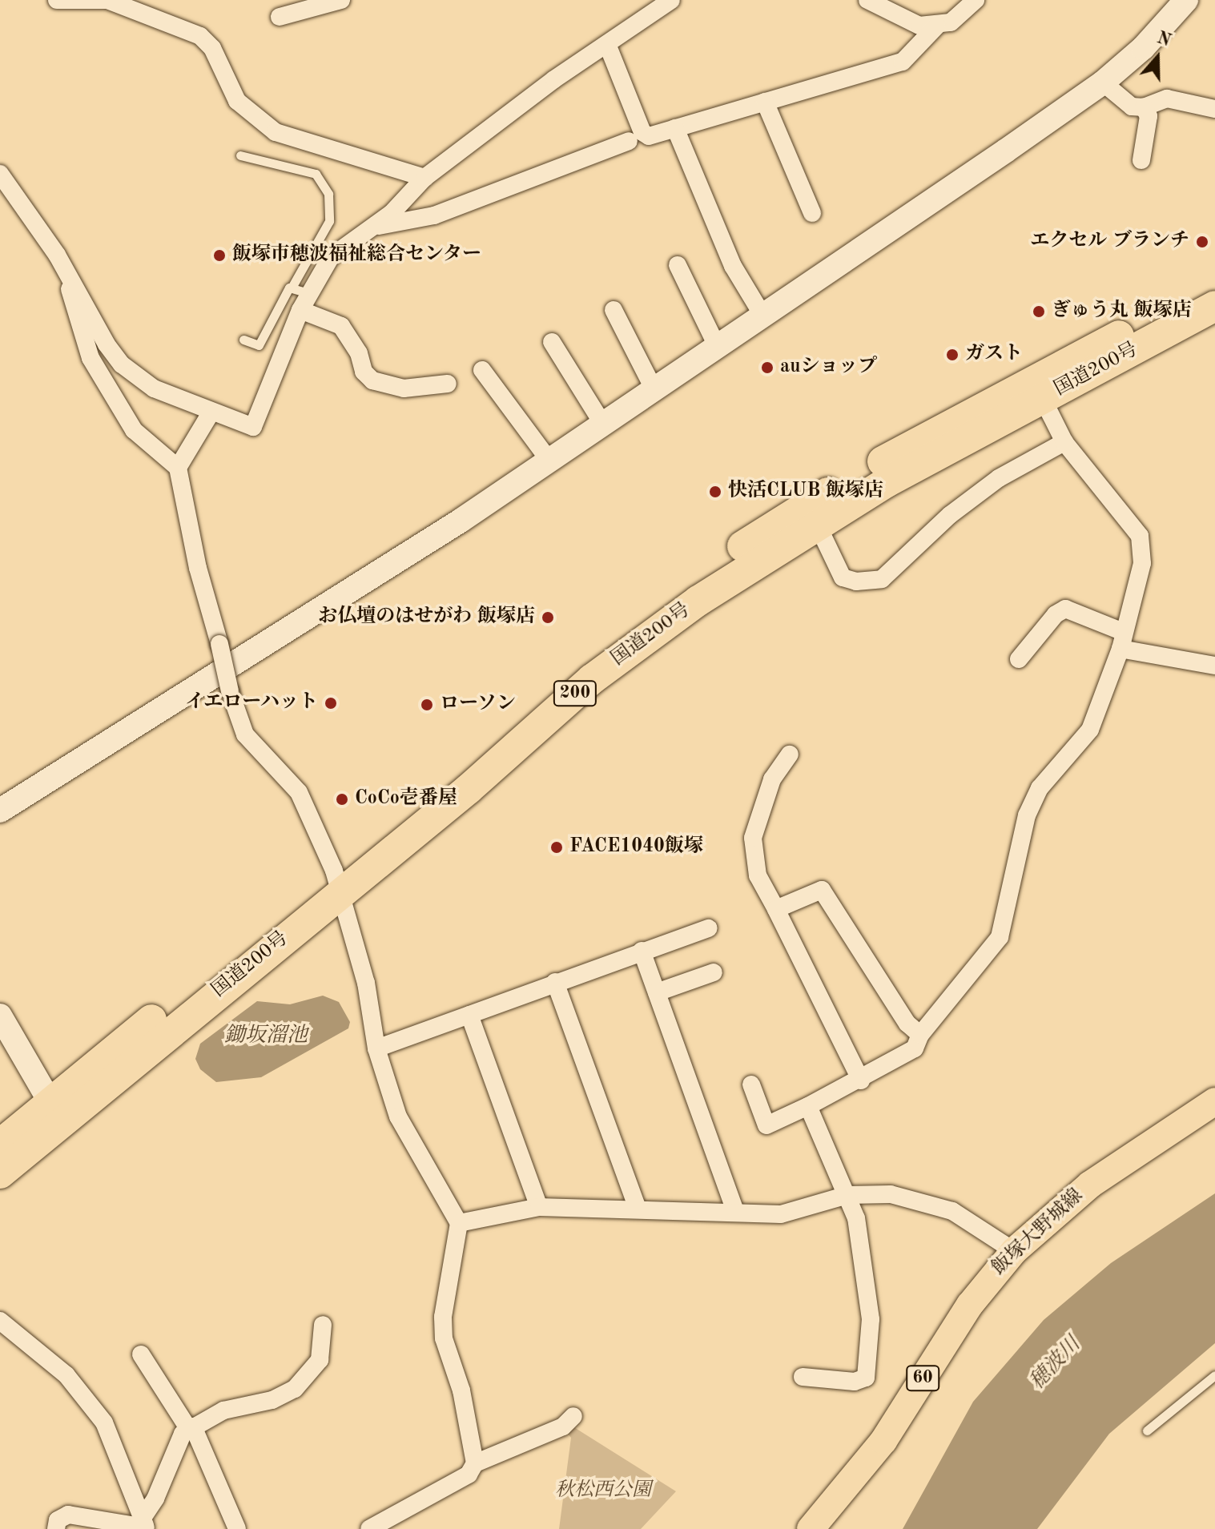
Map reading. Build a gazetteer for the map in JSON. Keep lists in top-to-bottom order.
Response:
{
  "streets": {
    "highway": ["国道200号", "200"],
    "main road": ["飯塚大野城線", "60"]
  },
  "water": ["鋤坂溜池", "穂波川"],
  "parks": ["秋松西公園"],
  "places": [
    "エクセル ブランチ",
    "飯塚市穂波福祉総合センター",
    "ぎゅう丸 飯塚店",
    "ガスト",
    "auショップ",
    "快活CLUB 飯塚店",
    "お仏壇のはせがわ 飯塚店",
    "イエローハット",
    "ローソン",
    "CoCo壱番屋",
    "FACE1040飯塚"
  ],
  "north": "top"
}
